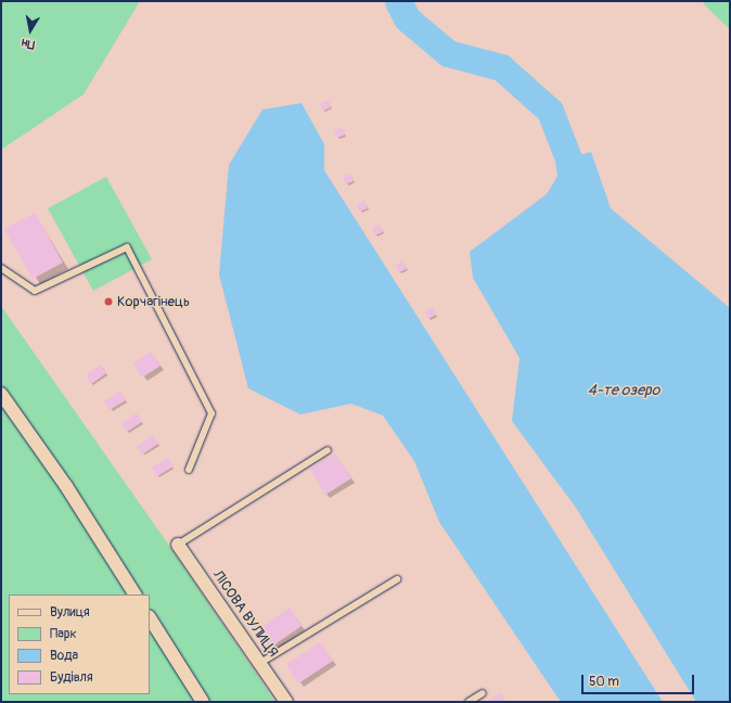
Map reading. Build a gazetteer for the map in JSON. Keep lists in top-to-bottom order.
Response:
{
  "streets": {
    "street": ["ЛІСОВА ВУЛИЦЯ"]
  },
  "water": ["4-те озеро"],
  "places": ["Корчагінець"],
  "legend": [
    "Вулиця",
    "Парк",
    "Вода",
    "Будівля"
  ],
  "scale_bar": "50 m",
  "north": "bottom"
}
